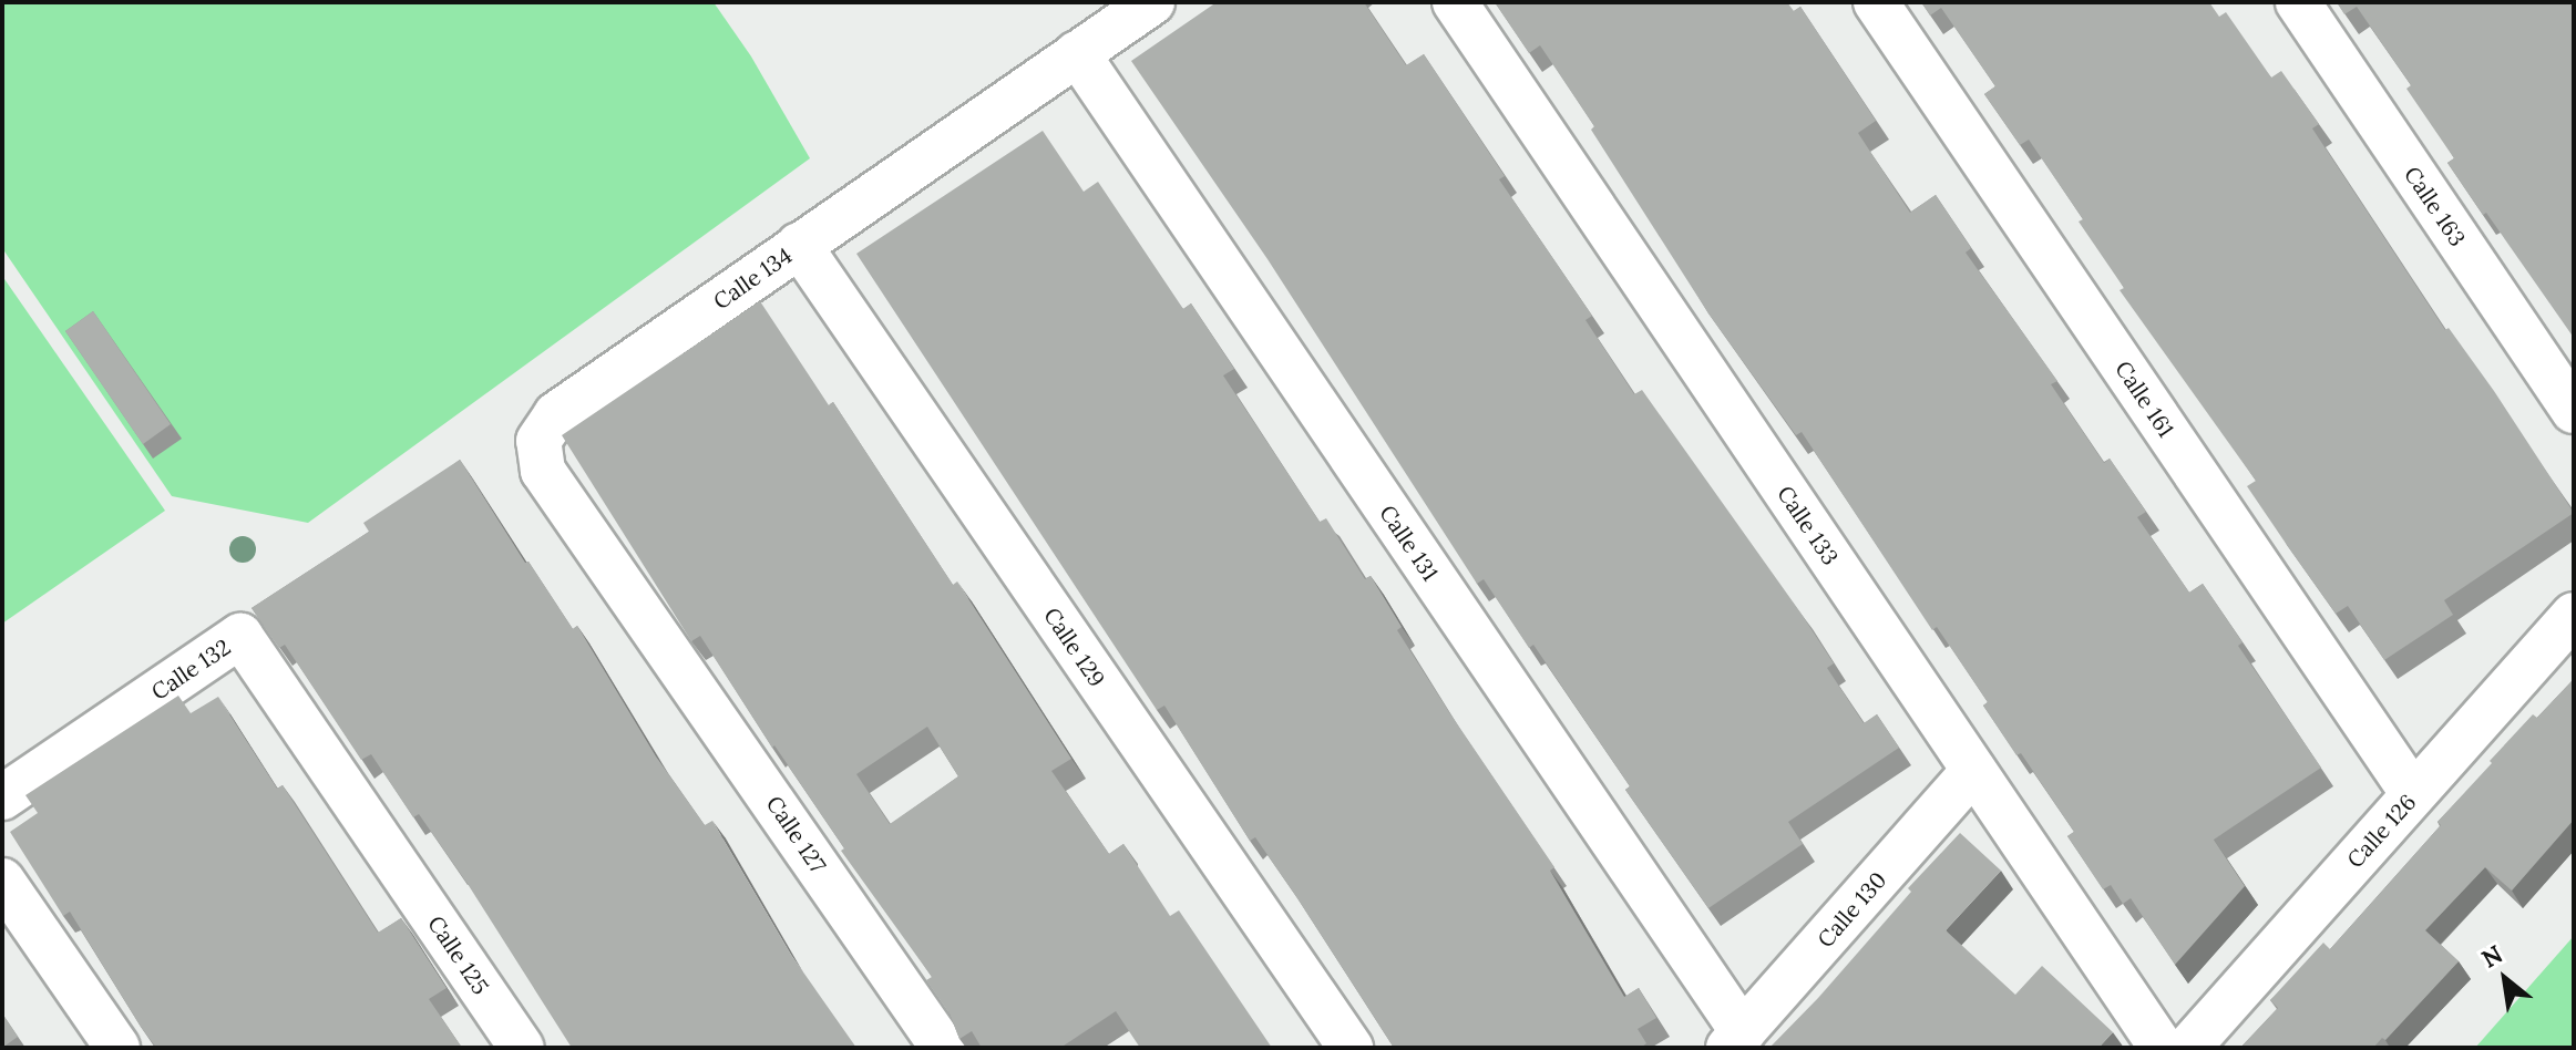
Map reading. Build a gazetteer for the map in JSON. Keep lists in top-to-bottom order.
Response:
{
  "streets": {
    "street": [
      "Calle 163",
      "Calle 134",
      "Calle 161",
      "Calle 133",
      "Calle 131",
      "Calle 129",
      "Calle 132",
      "Calle 126",
      "Calle 127",
      "Calle 130",
      "Calle 125"
    ]
  },
  "crossings": [
    ["Calle 134", "Calle 131"],
    ["Calle 134", "Calle 129"],
    ["Calle 134", "Calle 127"],
    ["Calle 161", "Calle 126"],
    ["Calle 133", "Calle 130"],
    ["Calle 131", "Calle 130"],
    ["Calle 132", "Calle 125"]
  ],
  "north": "top left"
}
